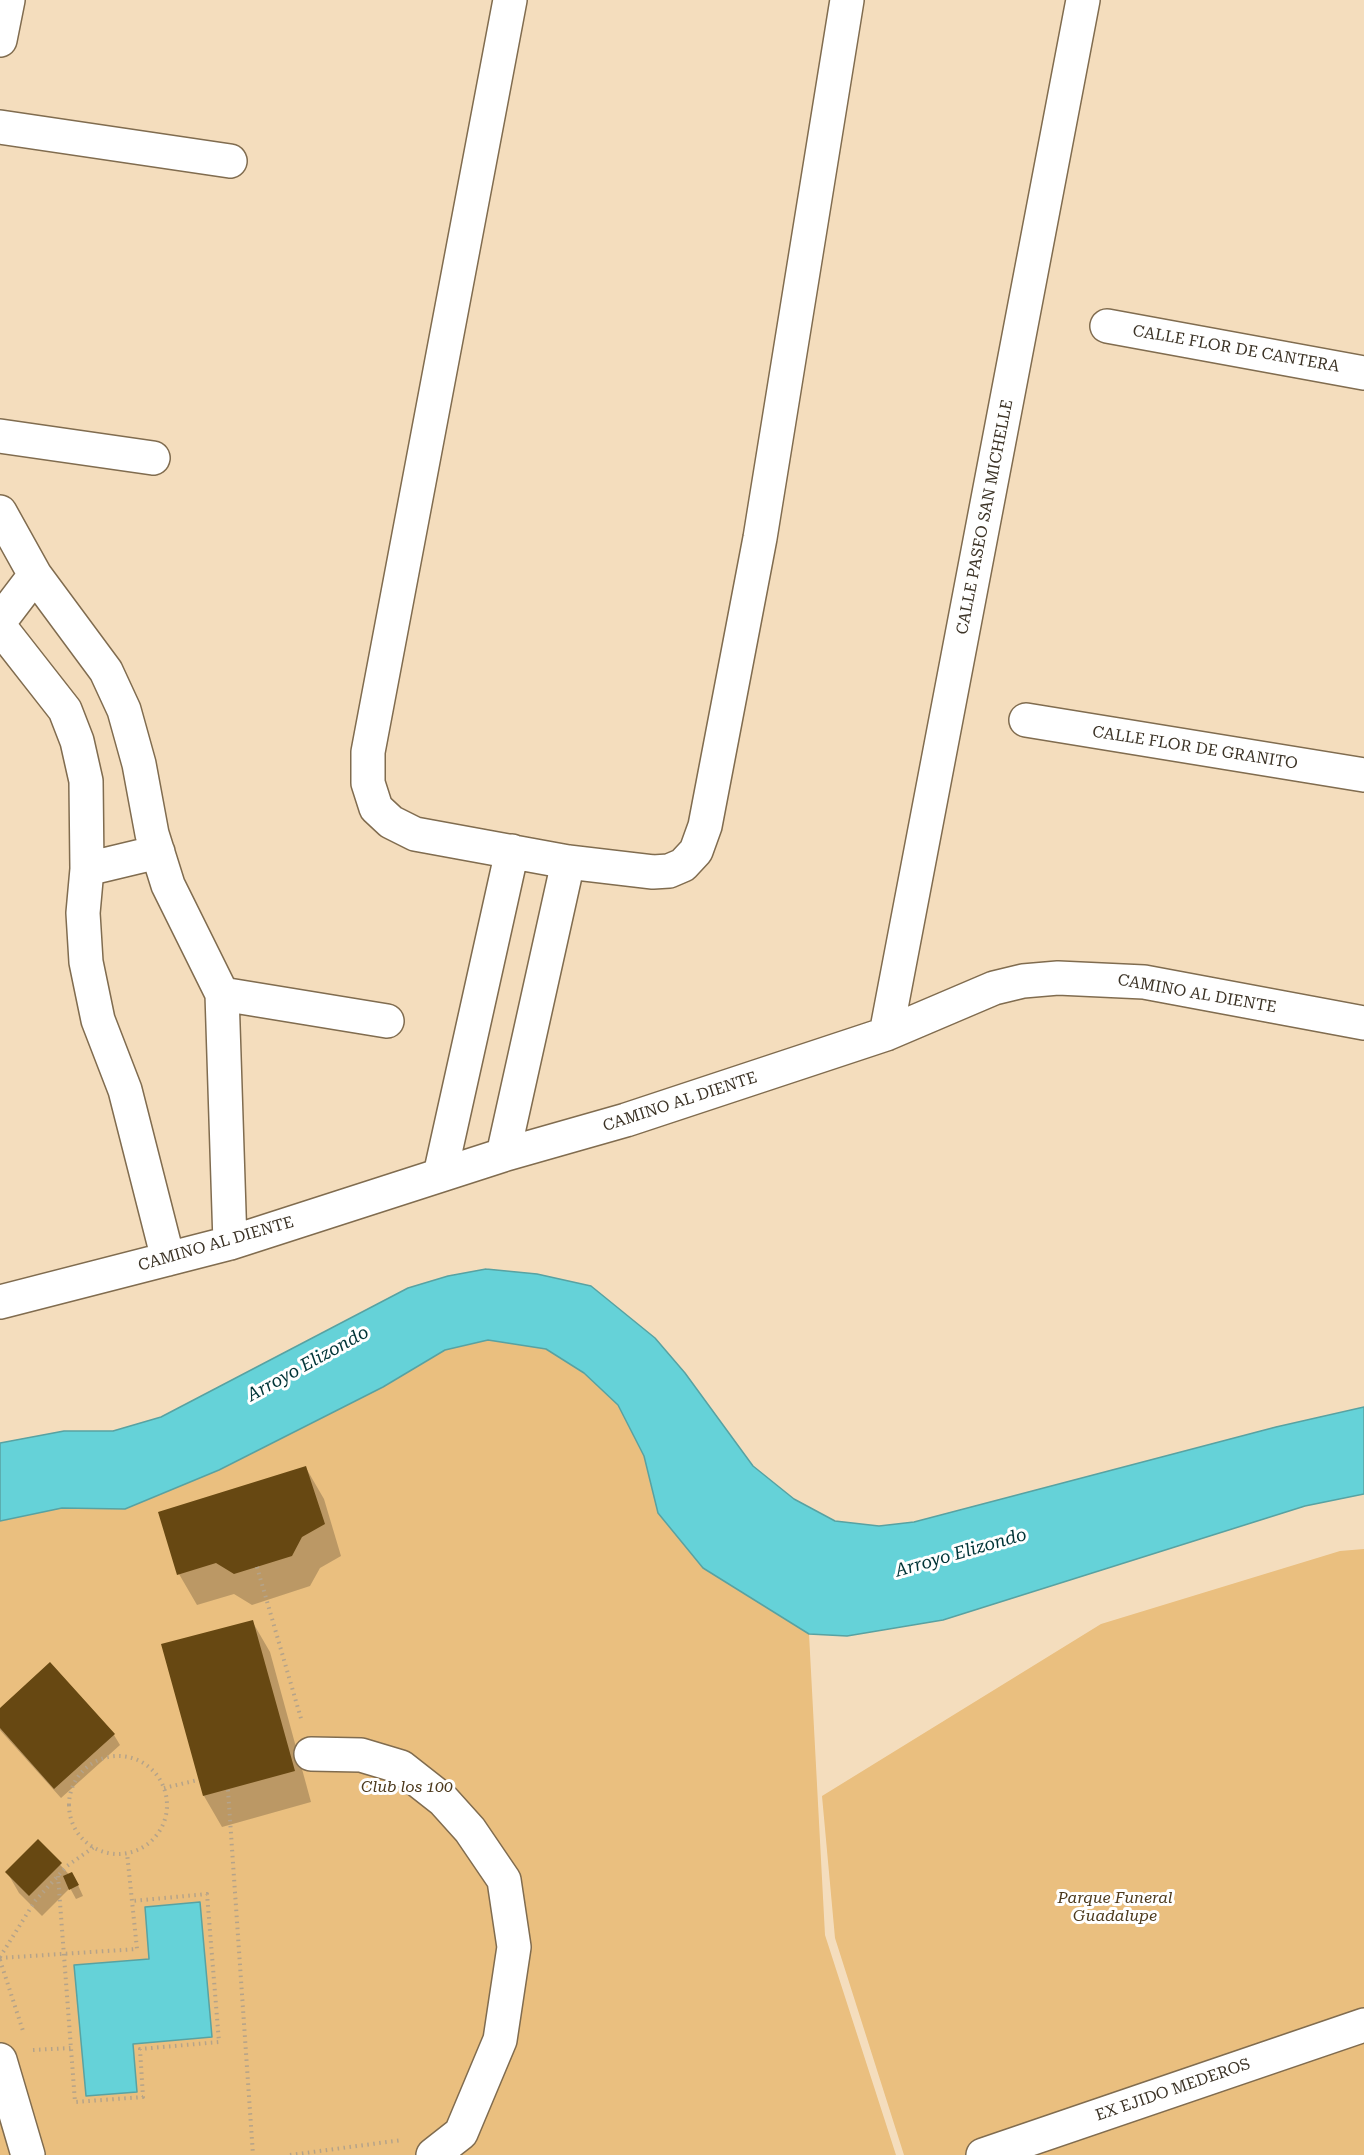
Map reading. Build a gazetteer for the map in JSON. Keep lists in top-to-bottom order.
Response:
{
  "streets": {
    "street": [
      "CALLE FLOR DE CANTERA",
      "CALLE PASEO SAN MICHELLE",
      "CALLE FLOR DE GRANITO",
      "CAMINO AL DIENTE",
      "EX EJIDO MEDEROS"
    ]
  },
  "crossings": [
    ["CALLE PASEO SAN MICHELLE", "CAMINO AL DIENTE"]
  ],
  "water": ["Arroyo Elizondo"],
  "parks": ["Club los 100", "Parque Funeral Guadalupe"]
}
